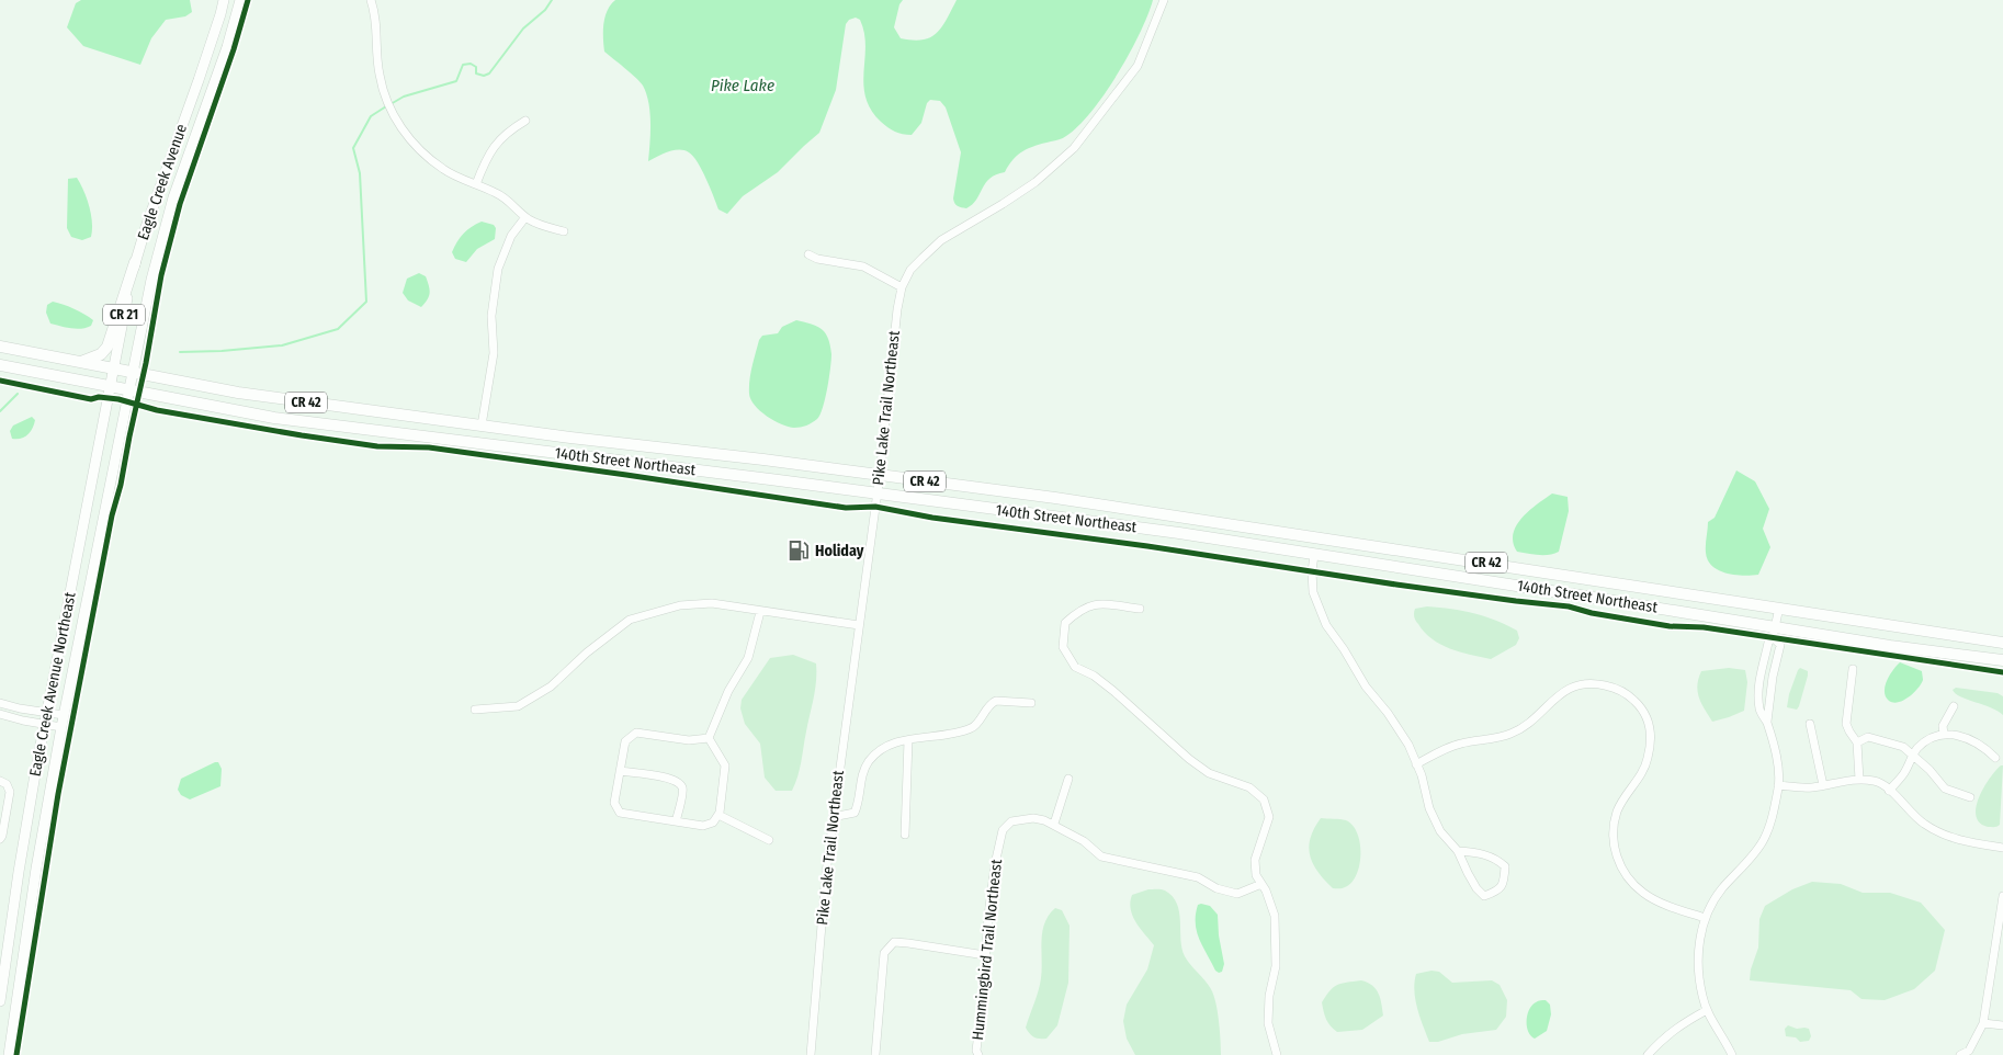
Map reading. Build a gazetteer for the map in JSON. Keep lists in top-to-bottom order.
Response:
{
  "streets": {
    "highway": ["CR 42", "140th Street Northeast"],
    "main road": ["Eagle Creek Avenue", "CR 21", "Eagle Creek Avenue Northeast"],
    "street": ["Pike Lake Trail Northeast", "Hummingbird Trail Northeast"]
  },
  "crossings": [
    ["Eagle Creek Avenue", "CR 42"],
    ["Eagle Creek Avenue", "140th Street Northeast"],
    ["Eagle Creek Avenue", "Eagle Creek Avenue Northeast"],
    ["CR 42", "140th Street Northeast"],
    ["CR 42", "Eagle Creek Avenue Northeast"],
    ["Pike Lake Trail Northeast", "140th Street Northeast"],
    ["140th Street Northeast", "Eagle Creek Avenue Northeast"]
  ],
  "water": ["Pike Lake"],
  "places": {
    "fuel station": ["Holiday"]
  }
}
